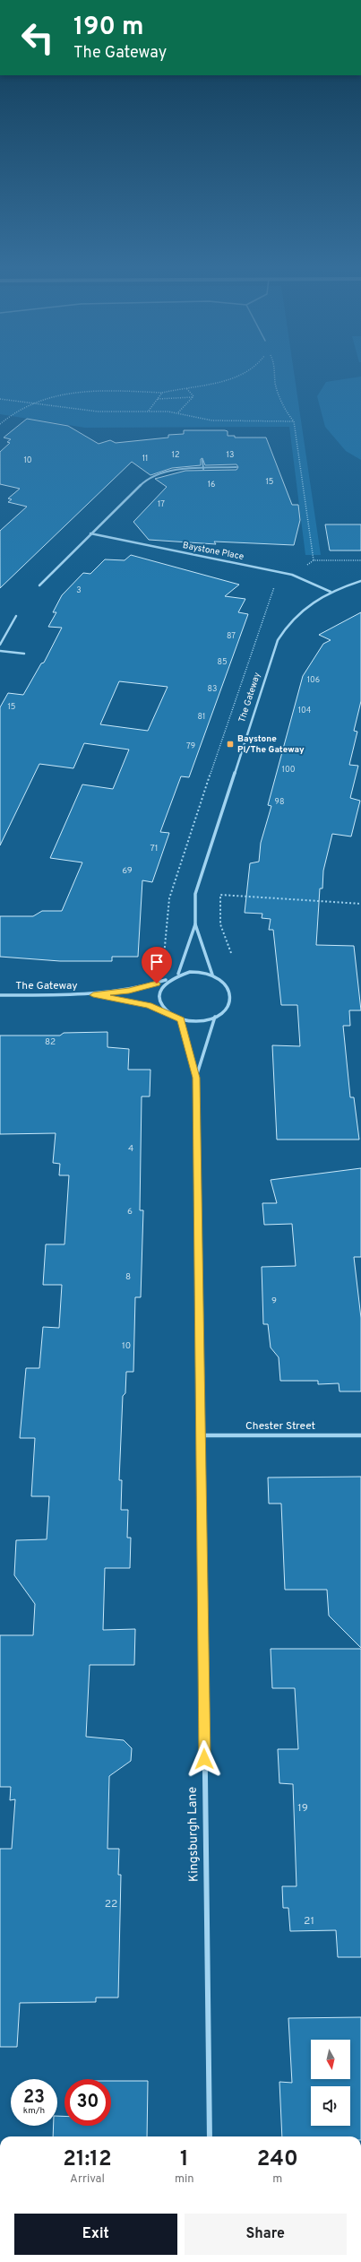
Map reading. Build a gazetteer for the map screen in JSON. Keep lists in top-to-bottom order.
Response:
{
  "streets": {
    "street": [
      "Baystone Place",
      "The Gateway",
      "Chester Street",
      "Kingsburgh Lane"
    ]
  },
  "crossings": [
    ["Baystone Place", "The Gateway"],
    ["The Gateway", "Kingsburgh Lane"],
    ["Chester Street", "Kingsburgh Lane"]
  ],
  "places": {
    "transit": ["Baystone Pl/The Gateway"]
  },
  "house_numbers": [
    "12",
    "13",
    "11",
    "10",
    "15",
    "16",
    "17",
    "3",
    "87",
    "85",
    "106",
    "83",
    "15",
    "104",
    "81",
    "79",
    "100",
    "98",
    "71",
    "69",
    "82",
    "4",
    "6",
    "8",
    "9",
    "10",
    "19",
    "22",
    "21"
  ],
  "north": "bottom",
  "page": {
    "turn": ["190 m", "The Gateway"],
    "speed": "23 km/h",
    "limit": "30",
    "eta": [
      "21:12",
      "Arrival",
      "1",
      "min",
      "240",
      "m"
    ],
    "buttons": ["Exit", "Share"]
  }
}
